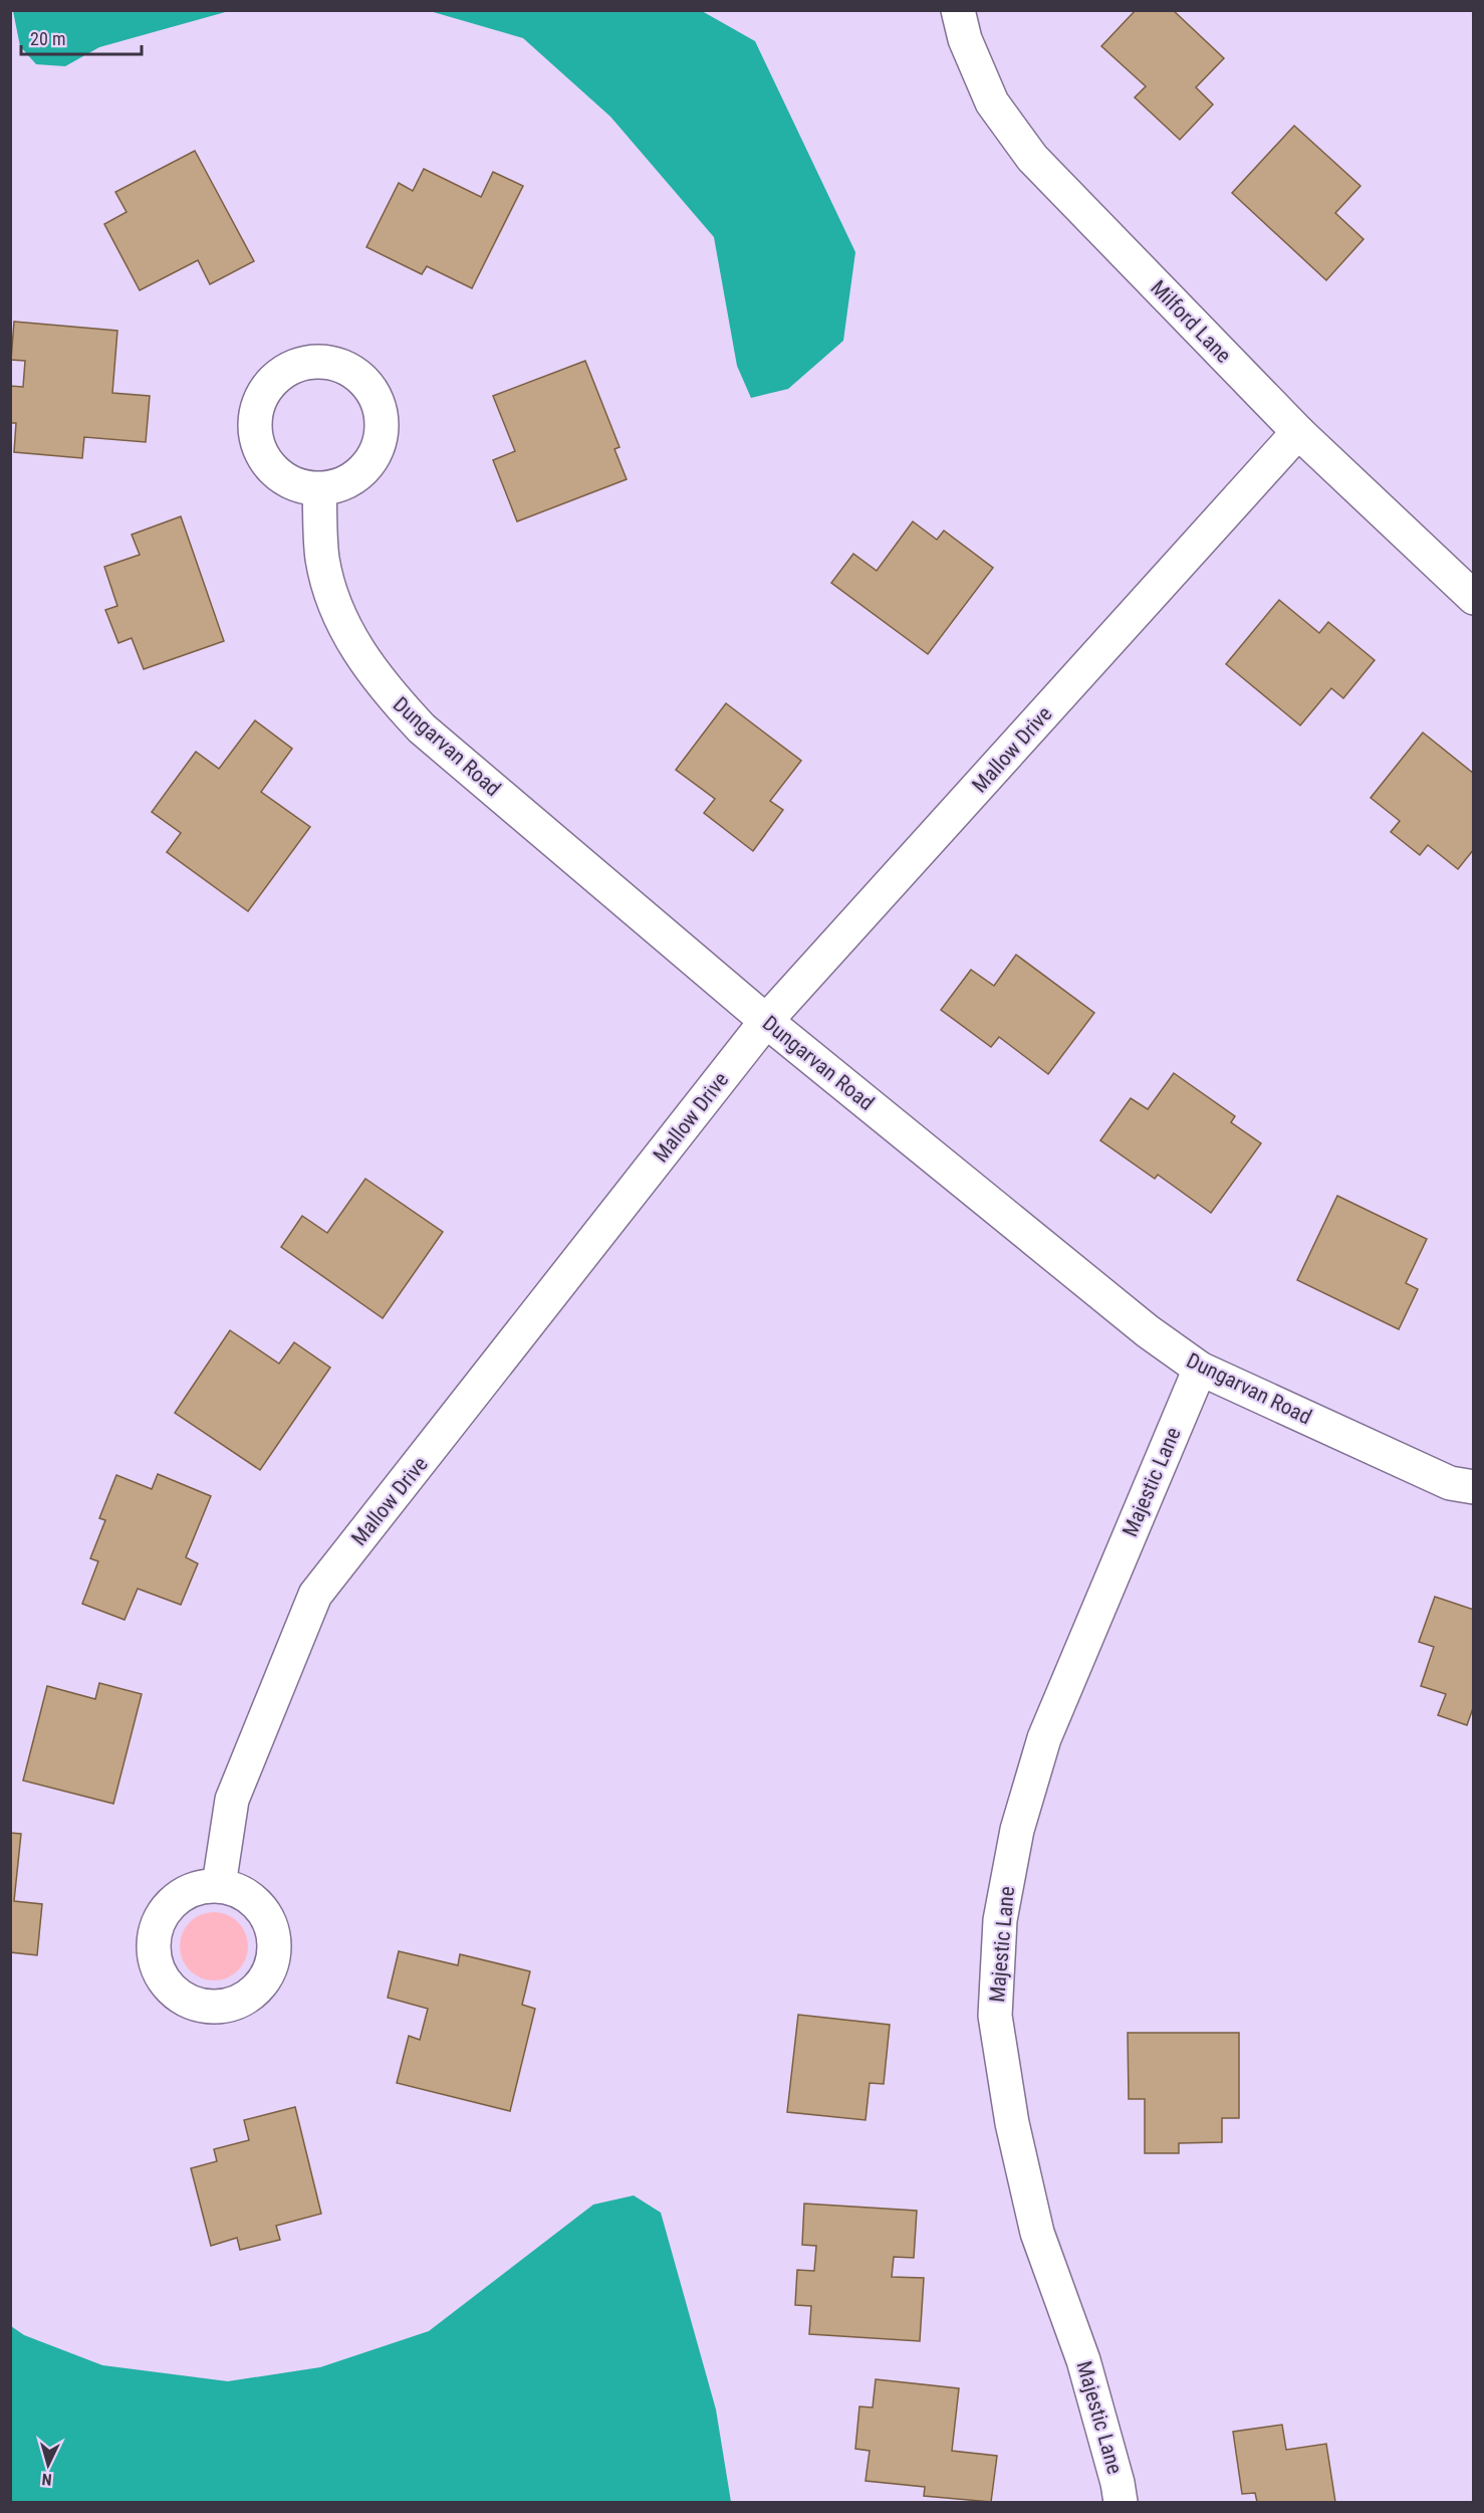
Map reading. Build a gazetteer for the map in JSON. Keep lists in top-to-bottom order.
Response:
{
  "streets": {
    "street": [
      "Milford Lane",
      "Dungarvan Road",
      "Mallow Drive",
      "Majestic Lane"
    ]
  },
  "crossings": [
    ["Milford Lane", "Mallow Drive"],
    ["Dungarvan Road", "Mallow Drive"],
    ["Dungarvan Road", "Majestic Lane"]
  ],
  "scale_bar": "20 m",
  "north": "bottom"
}
